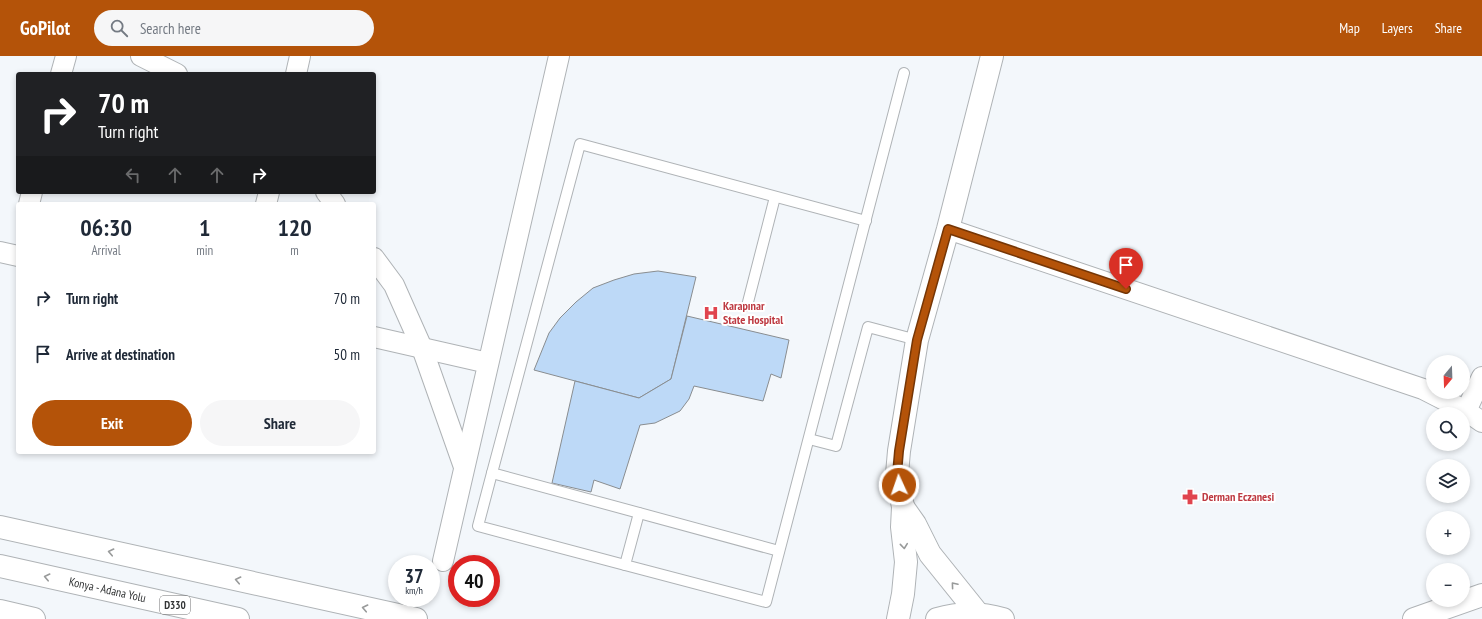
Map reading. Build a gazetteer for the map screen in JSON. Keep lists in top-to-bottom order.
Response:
{
  "streets": {
    "main road": ["Konya - Adana Yolu", "D330"]
  },
  "places": {
    "hospital": ["Karapınar State Hospital"],
    "pharmacy": ["Derman Eczanesi"]
  },
  "north": "bottom",
  "page": {
    "header": "GoPilot",
    "search": "Search here",
    "nav": ["Map", "Layers", "Share"],
    "turn": ["70 m", "Turn right"],
    "eta": [
      "06:30",
      "Arrival",
      "1",
      "min",
      "120",
      "m"
    ],
    "list": [
      {
        "name": "Turn right",
        "value": "70 m"
      },
      {
        "name": "Arrive at destination",
        "value": "50 m"
      }
    ],
    "map_buttons": ["+", "−"],
    "buttons": ["Exit", "Share"],
    "speed": "37 km/h",
    "limit": "40"
  }
}
